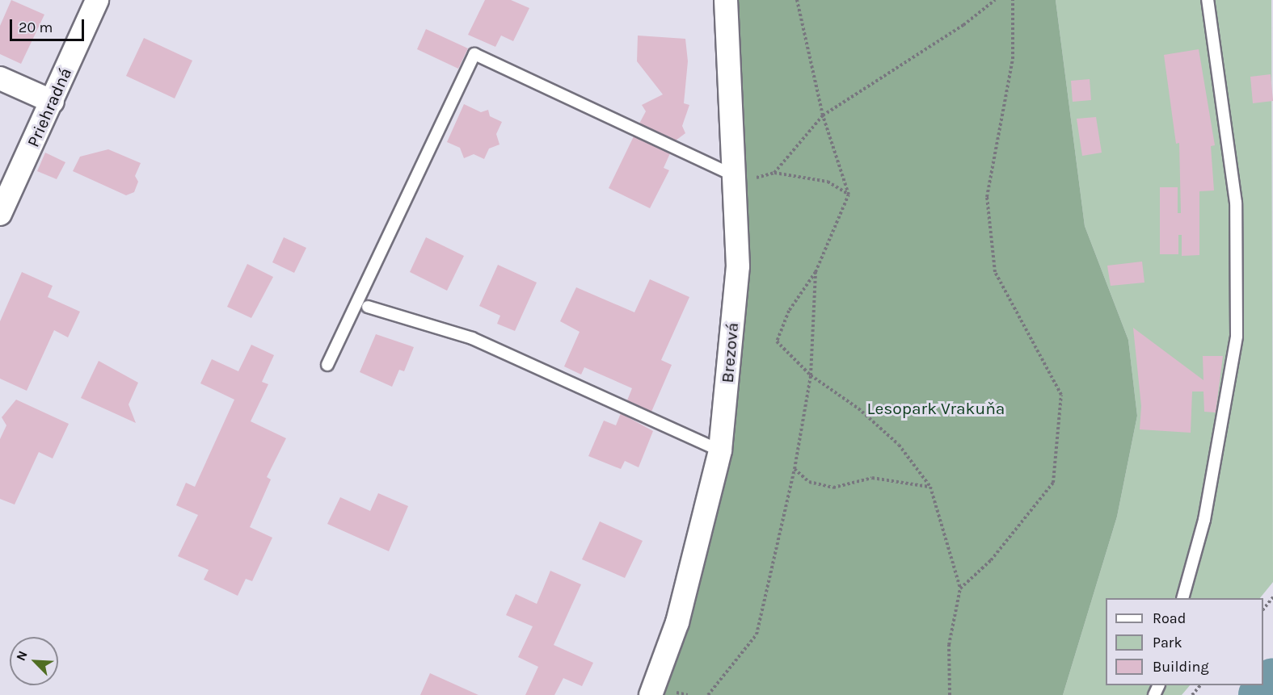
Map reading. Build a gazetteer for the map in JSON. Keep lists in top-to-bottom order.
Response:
{
  "streets": {
    "street": ["Priehradná", "Brezová"]
  },
  "parks": ["Lesopark Vrakuňa"],
  "legend": ["Road", "Park", "Building"],
  "scale_bar": "20 m",
  "north": "top left"
}
